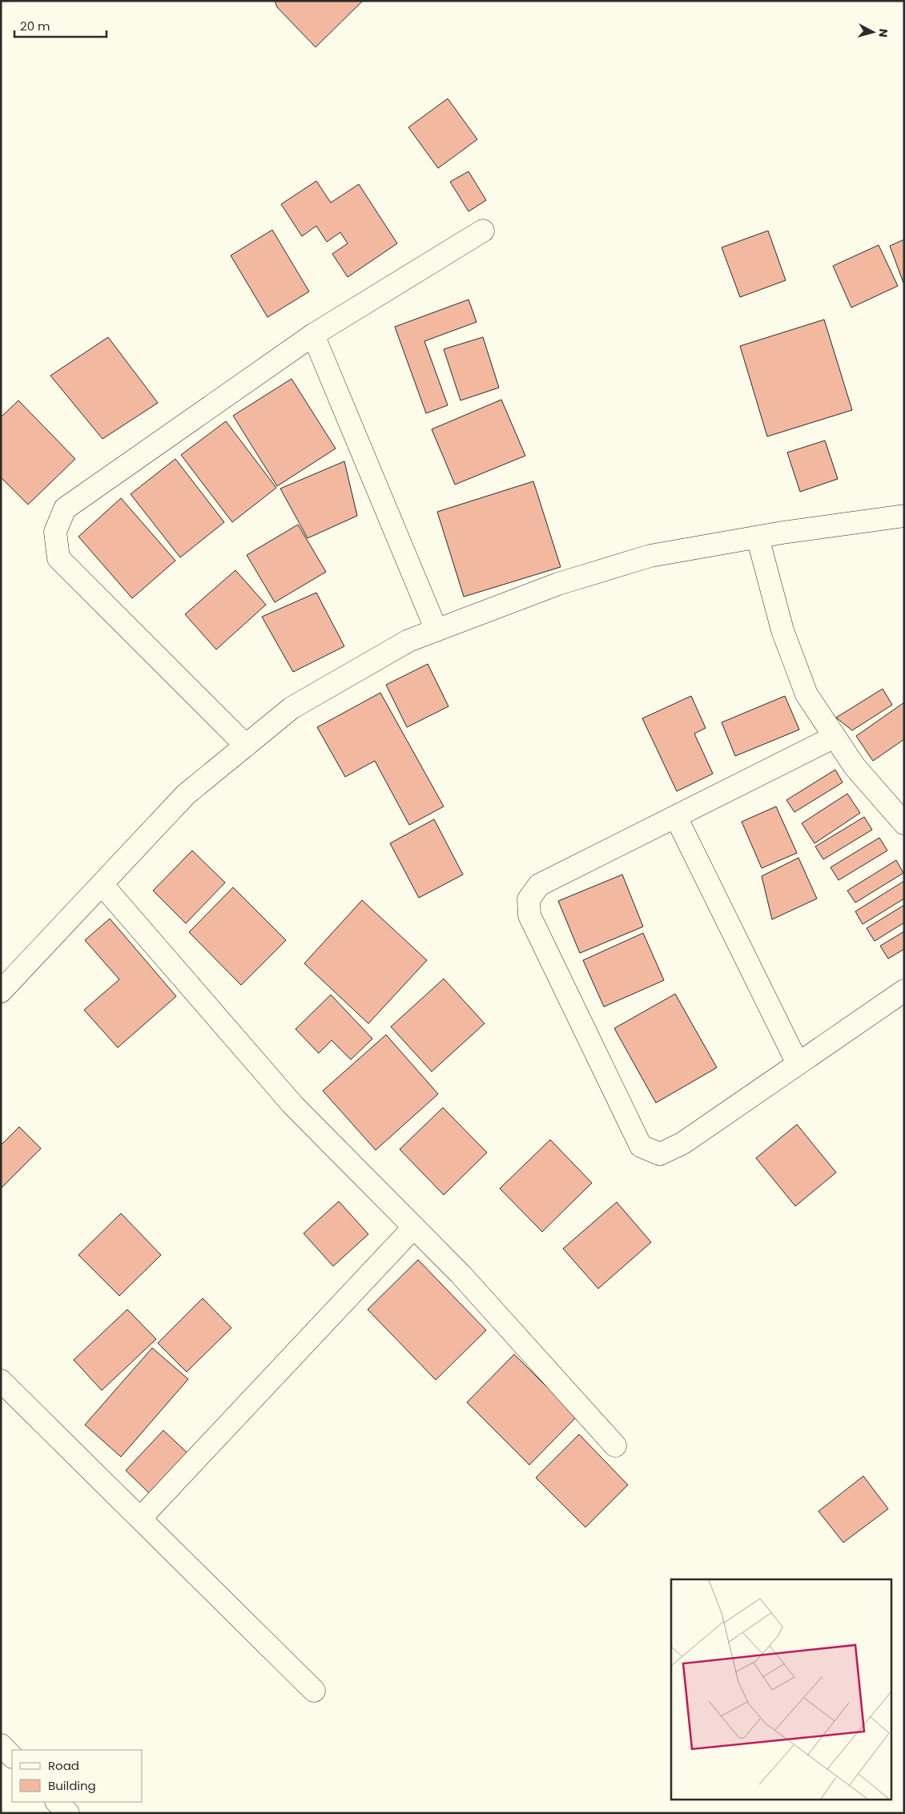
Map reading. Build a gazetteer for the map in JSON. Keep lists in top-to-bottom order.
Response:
{
  "legend": ["Road", "Building"],
  "scale_bar": "20 m",
  "north": "right"
}
